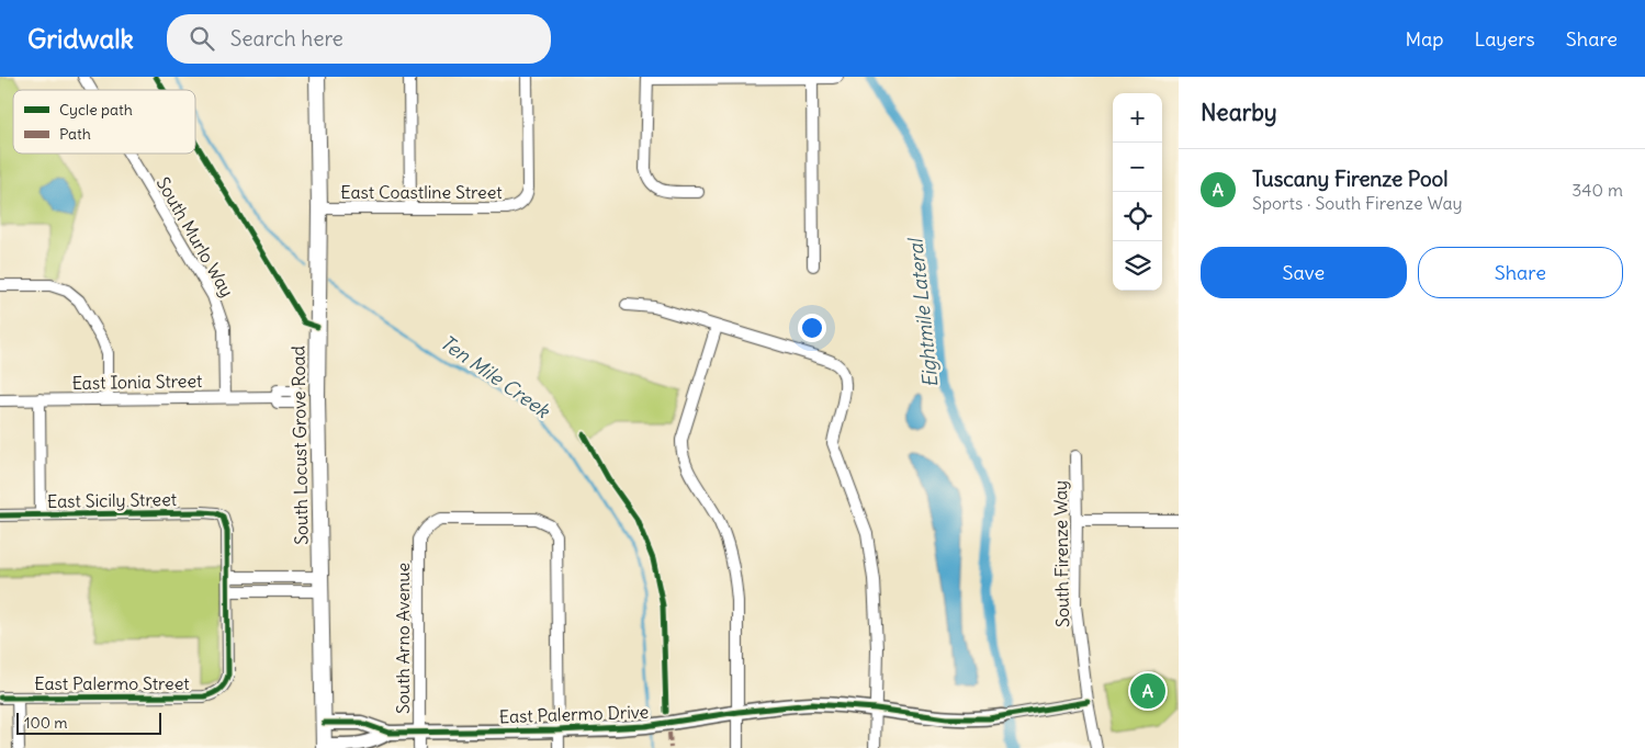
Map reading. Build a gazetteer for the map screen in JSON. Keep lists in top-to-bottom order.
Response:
{
  "streets": {
    "main road": ["South Locust Grove Road"],
    "street": [
      "East Coastline Street",
      "South Murlo Way",
      "East Ionia Street",
      "East Sicily Street",
      "South Firenze Way",
      "South Arno Avenue",
      "East Palermo Street",
      "East Palermo Drive"
    ]
  },
  "crossings": [
    ["East Coastline Street", "South Locust Grove Road"],
    ["South Murlo Way", "East Ionia Street"],
    ["East Ionia Street", "South Locust Grove Road"],
    ["South Locust Grove Road", "East Palermo Drive"],
    ["South Firenze Way", "East Palermo Drive"],
    ["South Arno Avenue", "East Palermo Drive"]
  ],
  "water": ["Eightmile Lateral", "Ten Mile Creek"],
  "legend": ["Cycle path", "Path"],
  "scale_bar": "100 m",
  "page": {
    "header": "Gridwalk",
    "search": "Search here",
    "nav": ["Map", "Layers", "Share"],
    "heading": "Nearby",
    "map_buttons": ["+", "−"],
    "list": [
      {
        "mark": "A",
        "name": "Tuscany Firenze Pool",
        "note": "Sports · South Firenze Way",
        "value": "340 m"
      }
    ],
    "buttons": ["Save", "Share"],
    "pins": "A",
    "scale": "100 m"
  }
}
